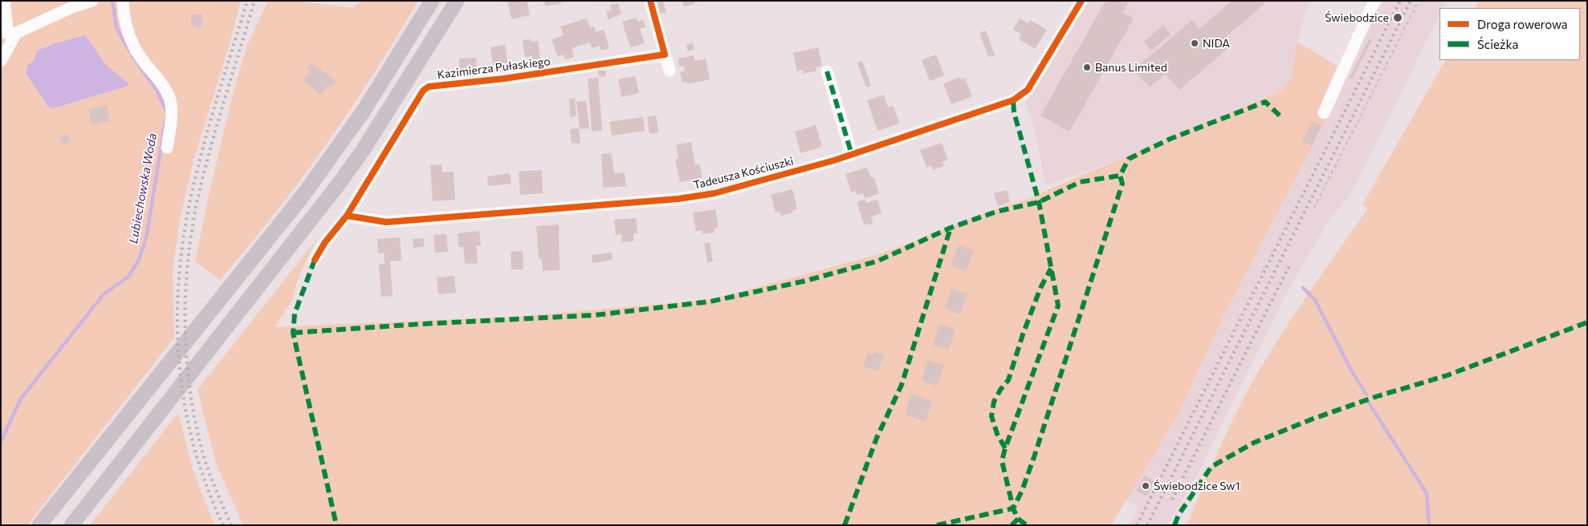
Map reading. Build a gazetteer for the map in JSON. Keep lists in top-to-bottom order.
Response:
{
  "streets": {
    "street": ["Kazimierza Pułaskiego", "Tadeusza Kościuszki"]
  },
  "crossings": [
    ["Kazimierza Pułaskiego", "Tadeusza Kościuszki"]
  ],
  "water": ["Lubiechowska Woda"],
  "places": [
    "Świebodzice",
    "NIDA",
    "Banus Limited",
    "Świebodzice Sw1"
  ],
  "legend": ["Droga rowerowa", "Ścieżka"]
}
